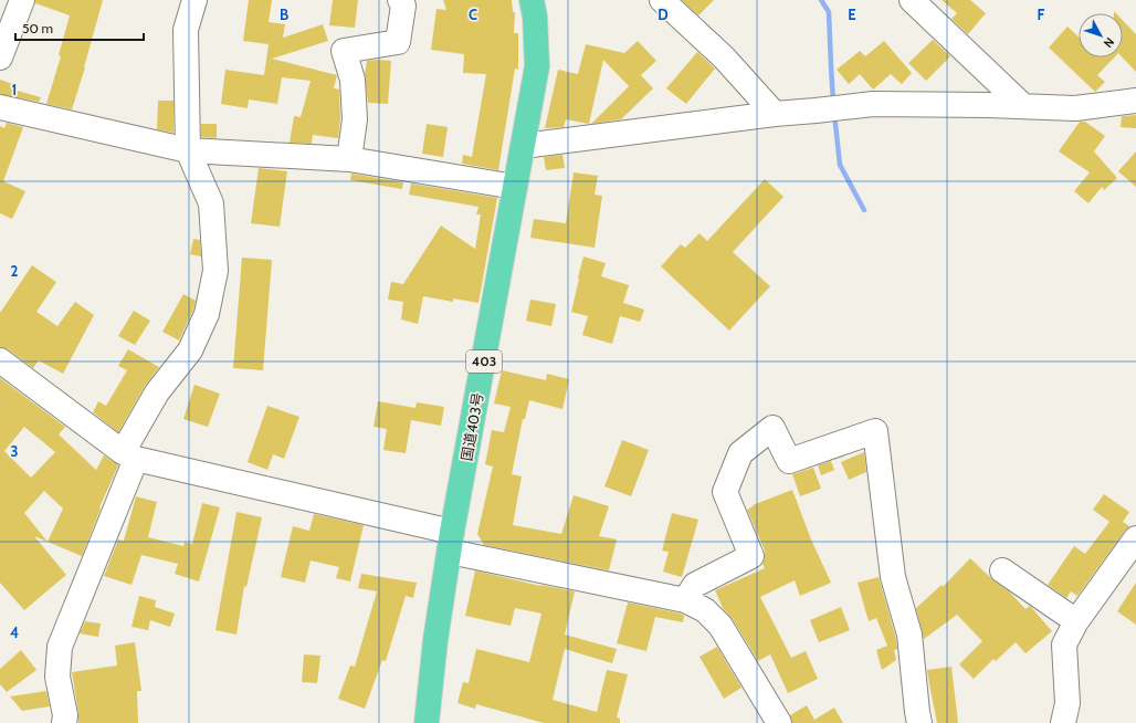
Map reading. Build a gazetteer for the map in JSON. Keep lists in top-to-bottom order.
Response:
{
  "streets": {
    "highway": ["403", "国道403号"]
  },
  "scale_bar": "50 m",
  "north": "bottom right",
  "grid": {
    "columns": [
      "B",
      "C",
      "D",
      "E",
      "F"
    ],
    "rows": [
      "1",
      "2",
      "3",
      "4"
    ]
  }
}
